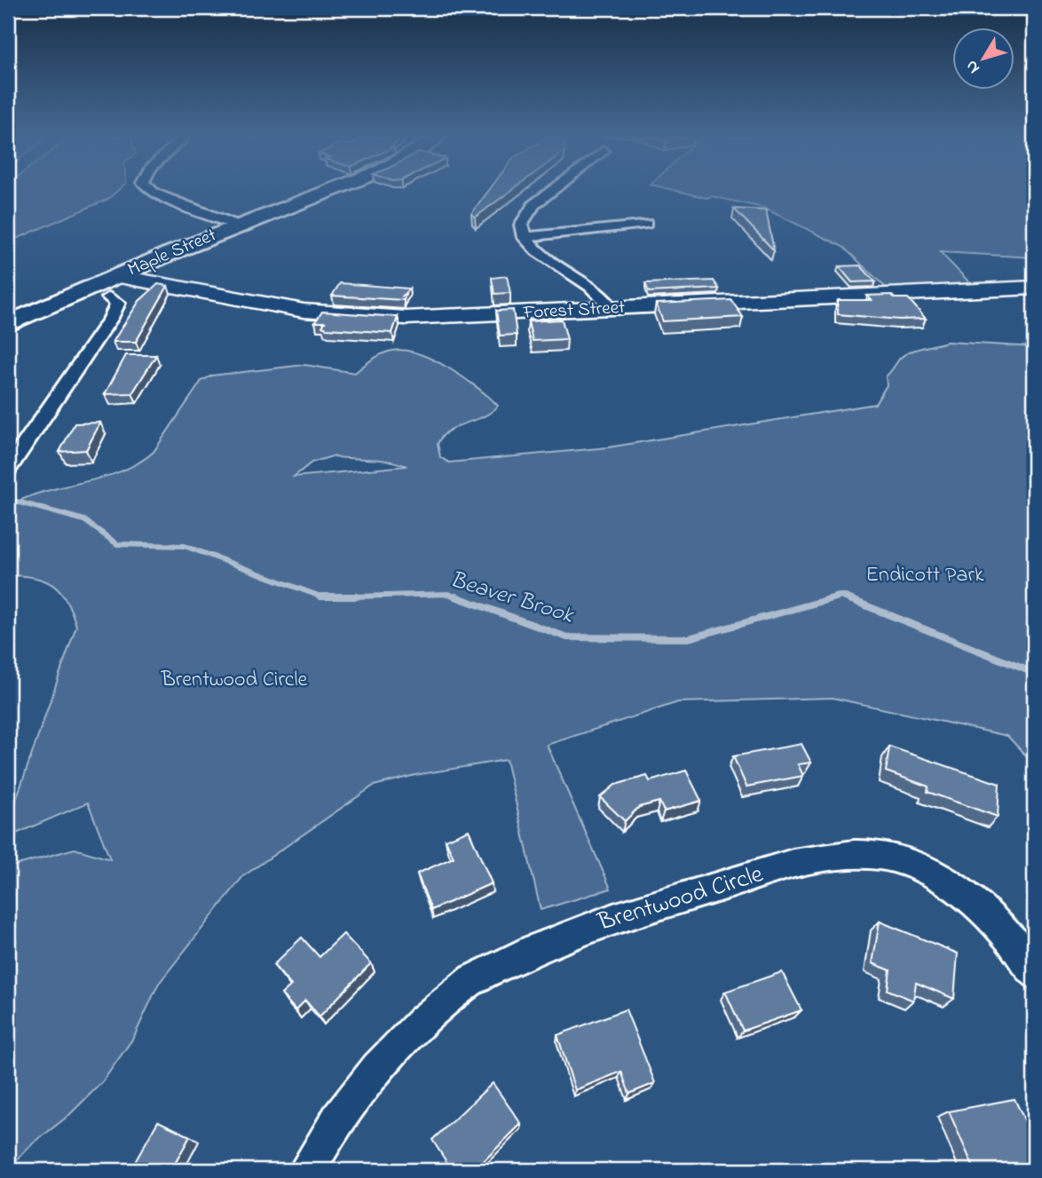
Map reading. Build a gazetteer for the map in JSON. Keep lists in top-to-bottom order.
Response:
{
  "streets": {
    "main road": ["Maple Street"],
    "street": ["Forest Street", "Brentwood Circle"]
  },
  "crossings": [
    ["Maple Street", "Forest Street"]
  ],
  "water": ["Beaver Brook"],
  "parks": ["Endicott Park", "Brentwood Circle"],
  "north": "bottom left"
}
